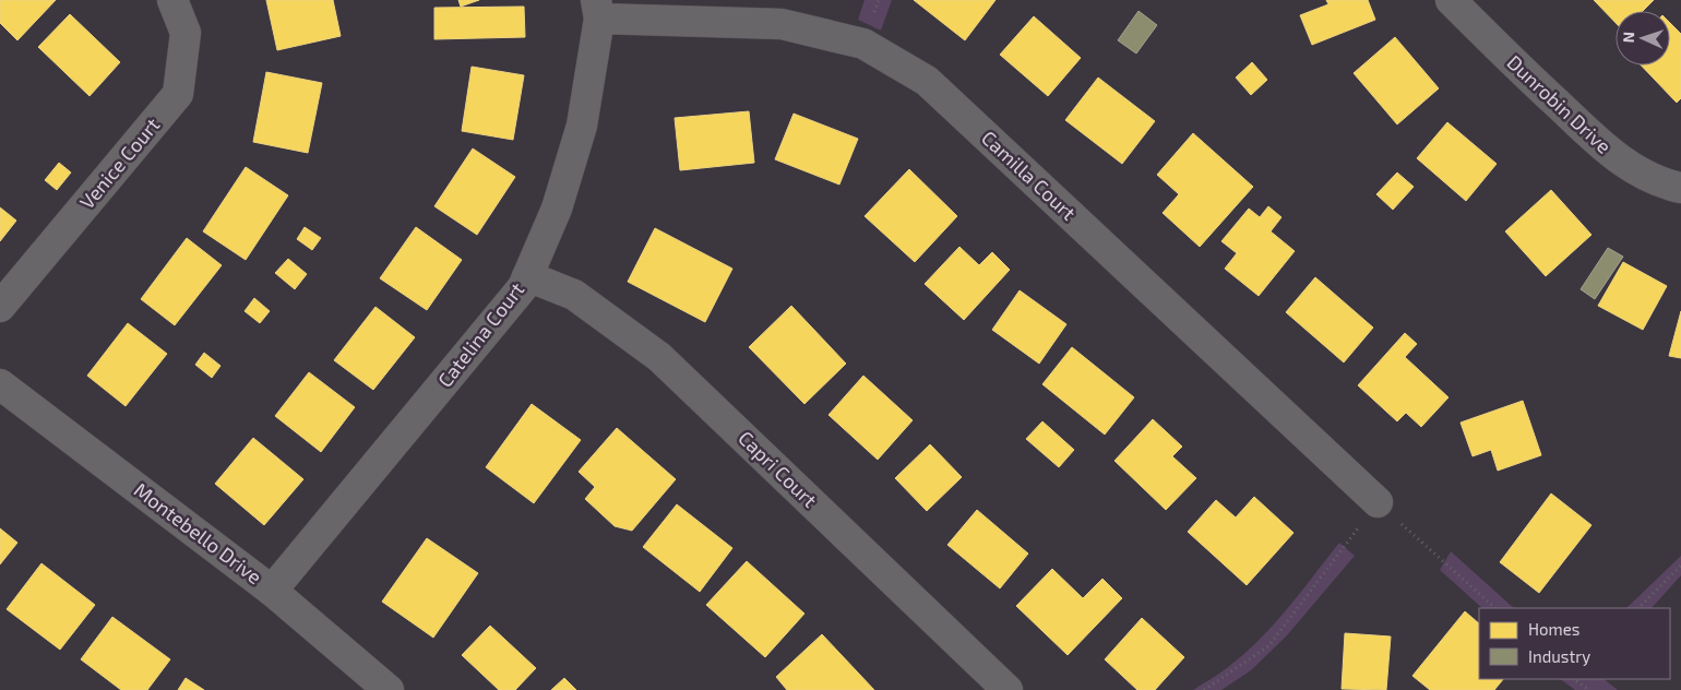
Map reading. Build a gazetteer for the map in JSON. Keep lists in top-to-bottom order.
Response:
{
  "streets": {
    "street": [
      "Dunrobin Drive",
      "Venice Court",
      "Camilla Court",
      "Catelina Court",
      "Capri Court",
      "Montebello Drive"
    ]
  },
  "crossings": [
    ["Camilla Court", "Catelina Court"],
    ["Catelina Court", "Capri Court"],
    ["Catelina Court", "Montebello Drive"]
  ],
  "legend": ["Homes", "Industry"],
  "north": "left"
}
